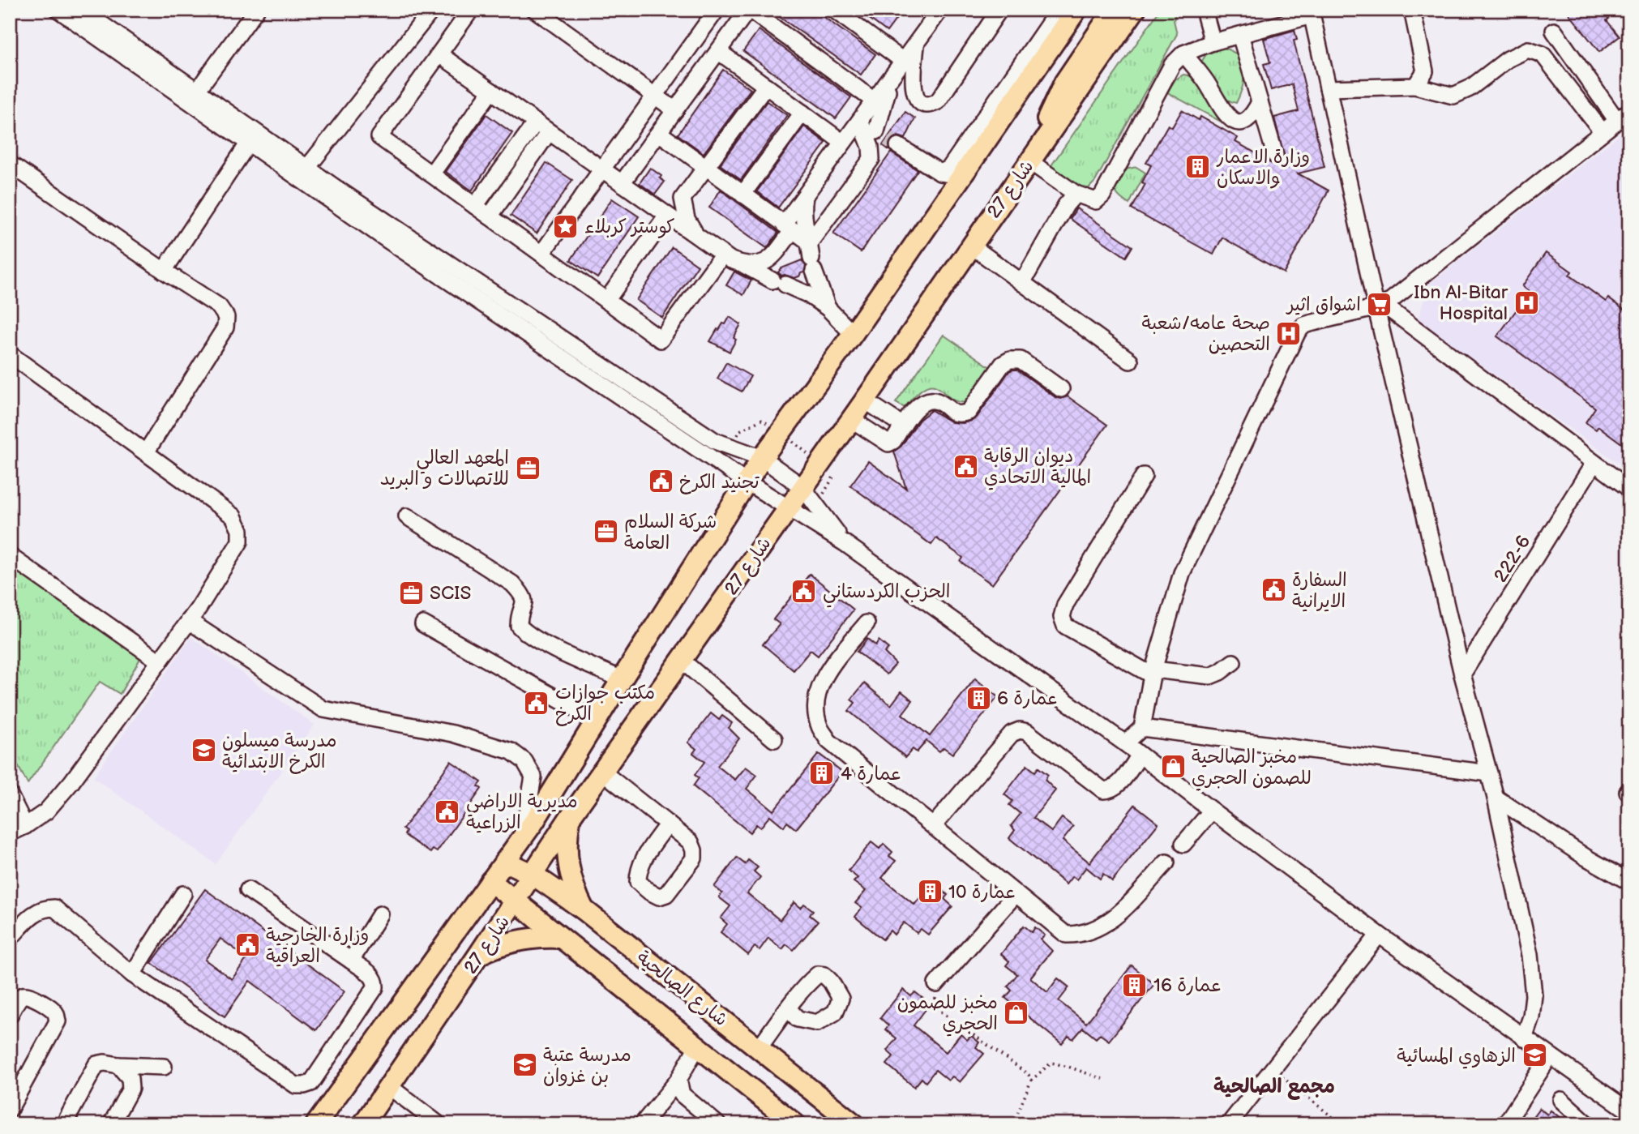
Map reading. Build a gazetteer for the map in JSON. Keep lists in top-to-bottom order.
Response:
{
  "streets": {
    "main road": ["شارع 27", "شارع الصالحية"],
    "street": ["222-6"]
  },
  "crossings": [
    ["شارع 27", "شارع الصالحية"]
  ],
  "districts": ["مجمع الصالحية"],
  "places": {
    "building": [
      "وزارة الاعمار والاسكان",
      "عمارة 6",
      "عمارة 4",
      "عمارة 10",
      "عمارة 16"
    ],
    "place": ["كوستر كربلاء"],
    "hospital": ["Ibn Al-Bitar Hospital", "صحة عامه/شعبة التحصين"],
    "supermarket": ["اشواق اثير"],
    "public building": [
      "ديوان الرقابة المالية الاتحادي",
      "تجنيد الكرخ",
      "السفارة الايرانية",
      "الحزب الكردستاني",
      "مكتب جوازات الكرخ",
      "مديرية الاراضي الزراعية",
      "وزارة الخارجية العراقية"
    ],
    "office": ["المعهد العالي للاتصالات و البريد", "شركة السلام العامة", "SCIS"],
    "school or university": ["مدرسة ميسلون الكرخ الابتدائية", "الزهاوي المسائية", "مدرسة عتبة بن غزوان"],
    "shop": ["مخبز الصالحية للصمون الحجري", "مخبز للصمون الحجري"]
  }
}
